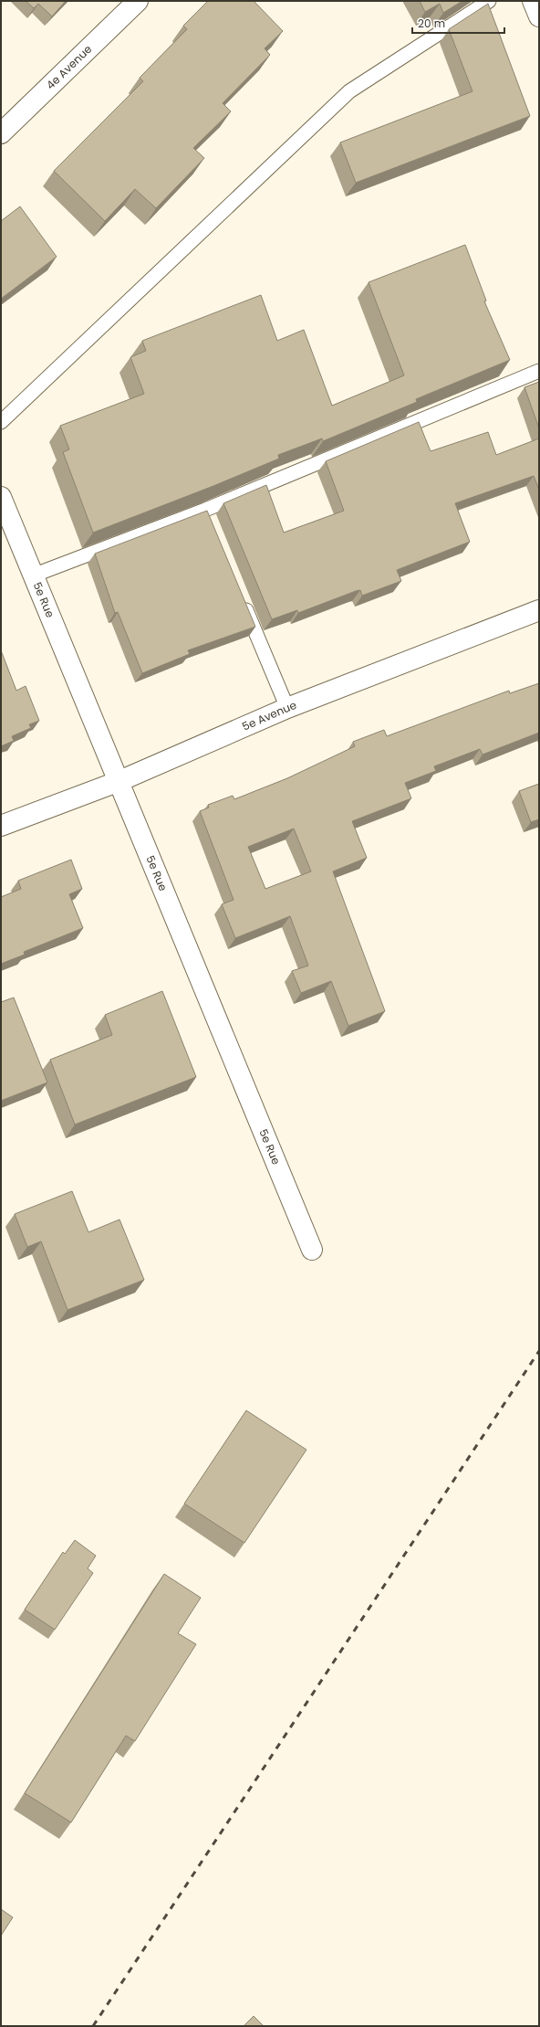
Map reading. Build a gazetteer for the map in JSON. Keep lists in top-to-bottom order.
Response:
{
  "streets": {
    "street": ["4e Avenue", "5e Rue", "5e Avenue"]
  },
  "crossings": [
    ["5e Rue", "5e Avenue"]
  ],
  "scale_bar": "20 m"
}
